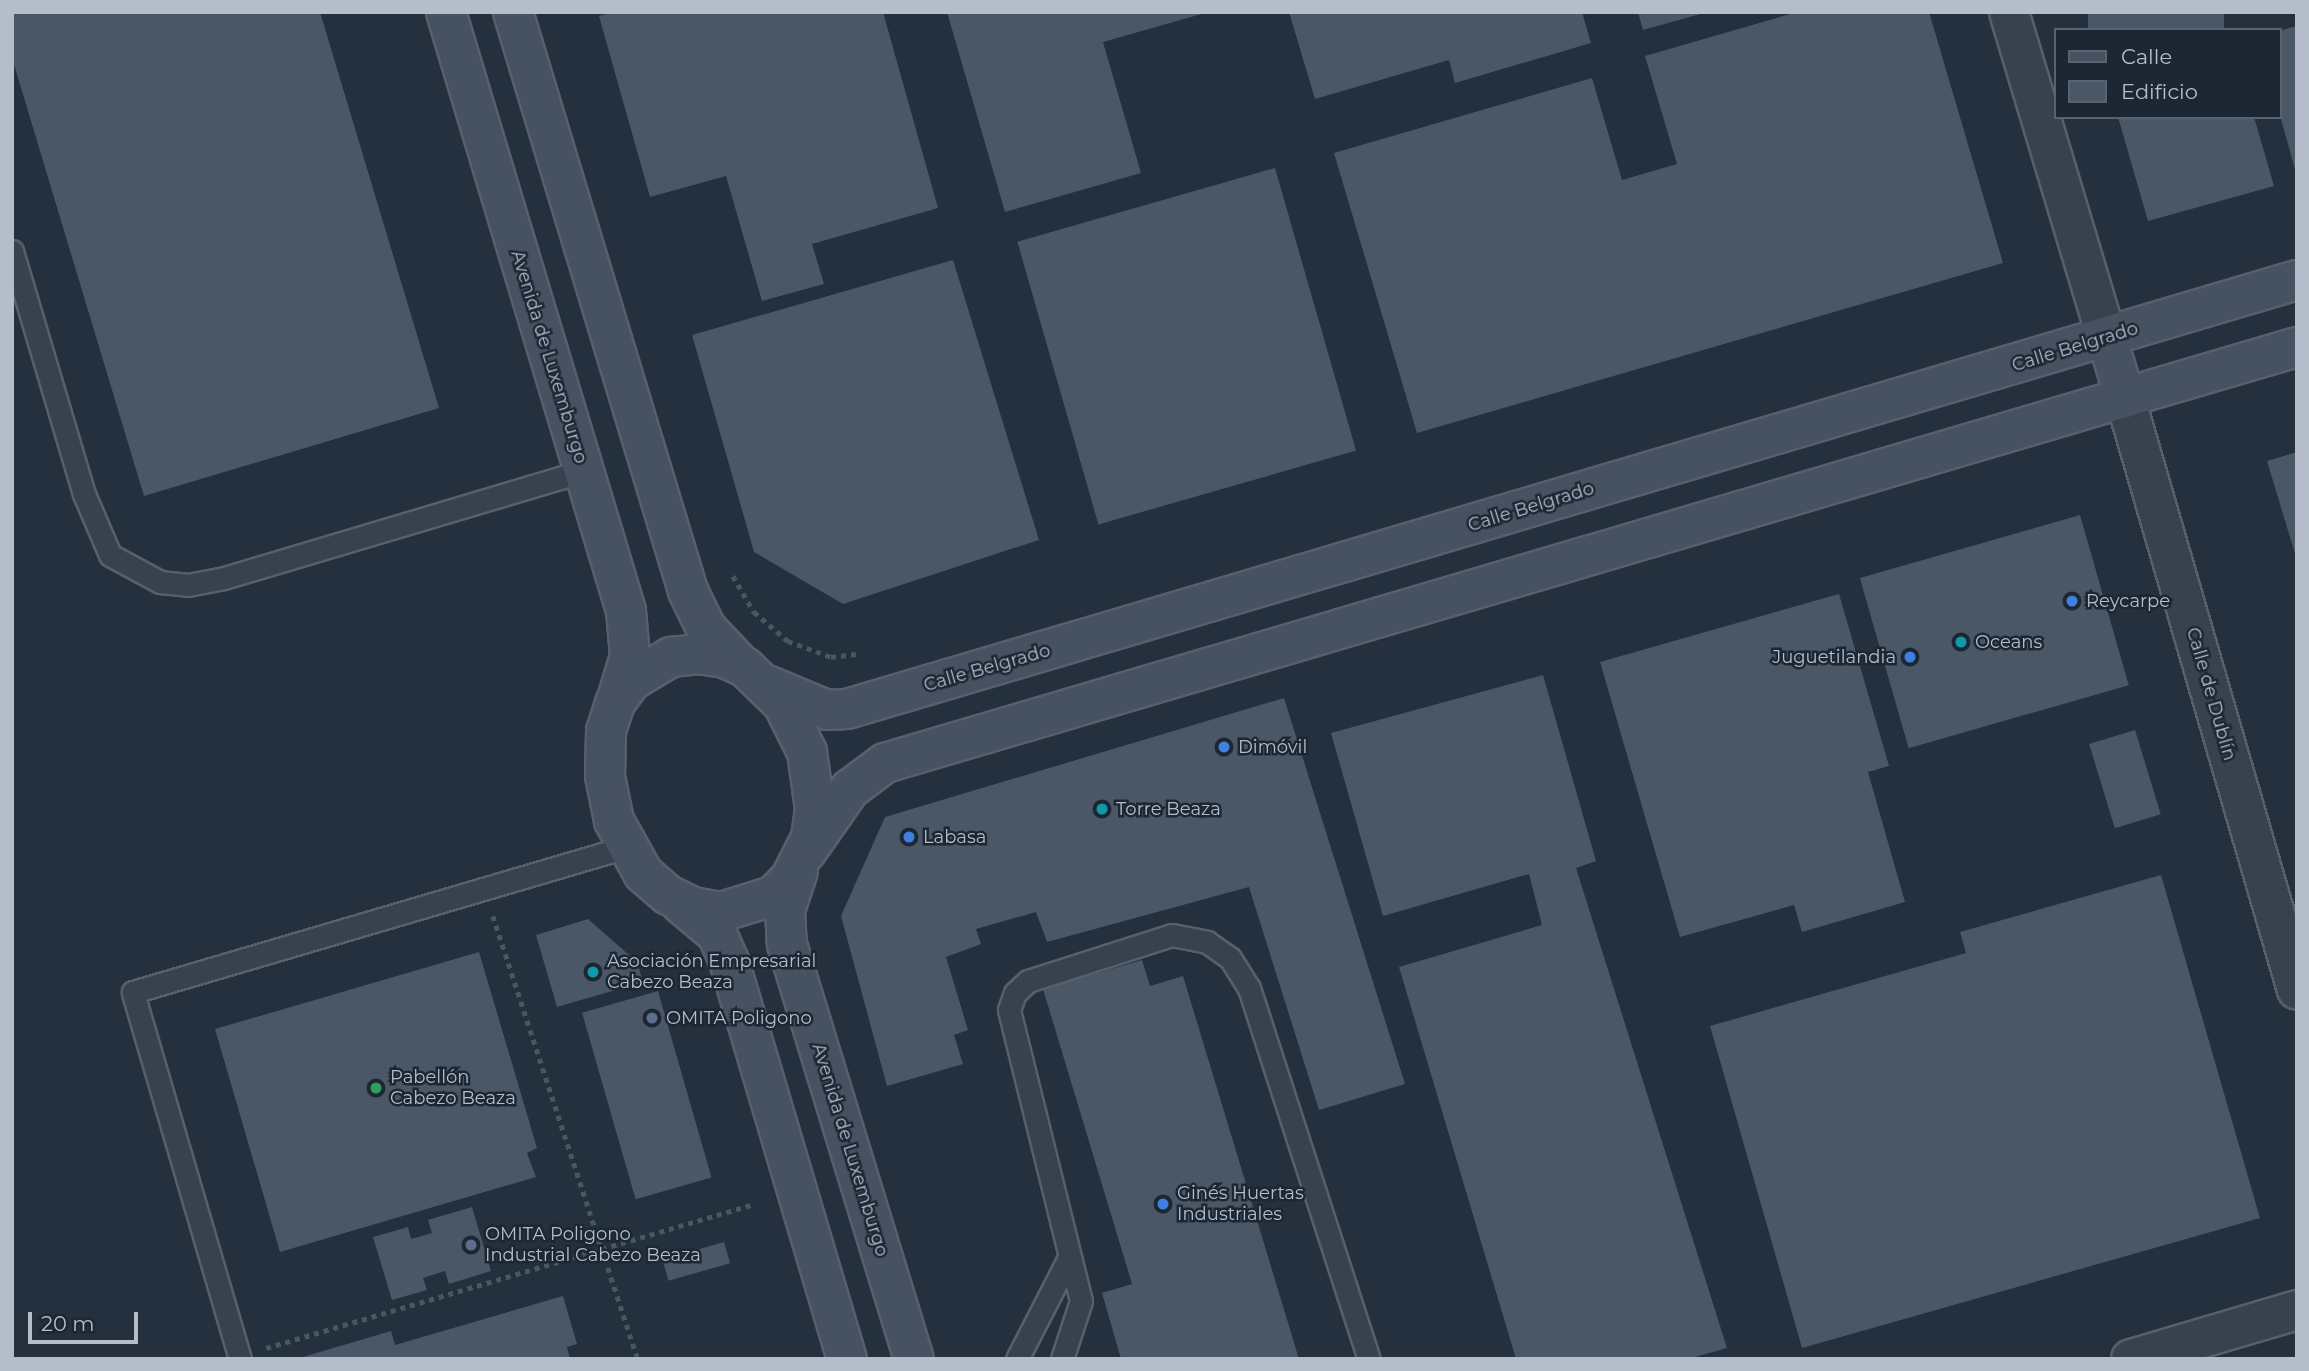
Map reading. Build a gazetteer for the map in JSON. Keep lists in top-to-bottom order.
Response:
{
  "streets": {
    "main road": ["Calle Belgrado", "Avenida de Luxemburgo"],
    "street": ["Calle de Dublín"]
  },
  "crossings": [
    ["Calle Belgrado", "Avenida de Luxemburgo"]
  ],
  "places": [
    "Reycarpe",
    "Oceans",
    "Juguetilandia",
    "Dimóvil",
    "Torre Beaza",
    "Labasa",
    "Asociación Empresarial Cabezo Beaza",
    "OMITA Poligono",
    "Pabellón Cabezo Beaza",
    "Ginés Huertas Industriales",
    "OMITA Poligono Industrial Cabezo Beaza"
  ],
  "legend": ["Calle", "Edificio"],
  "scale_bar": "20 m"
}
